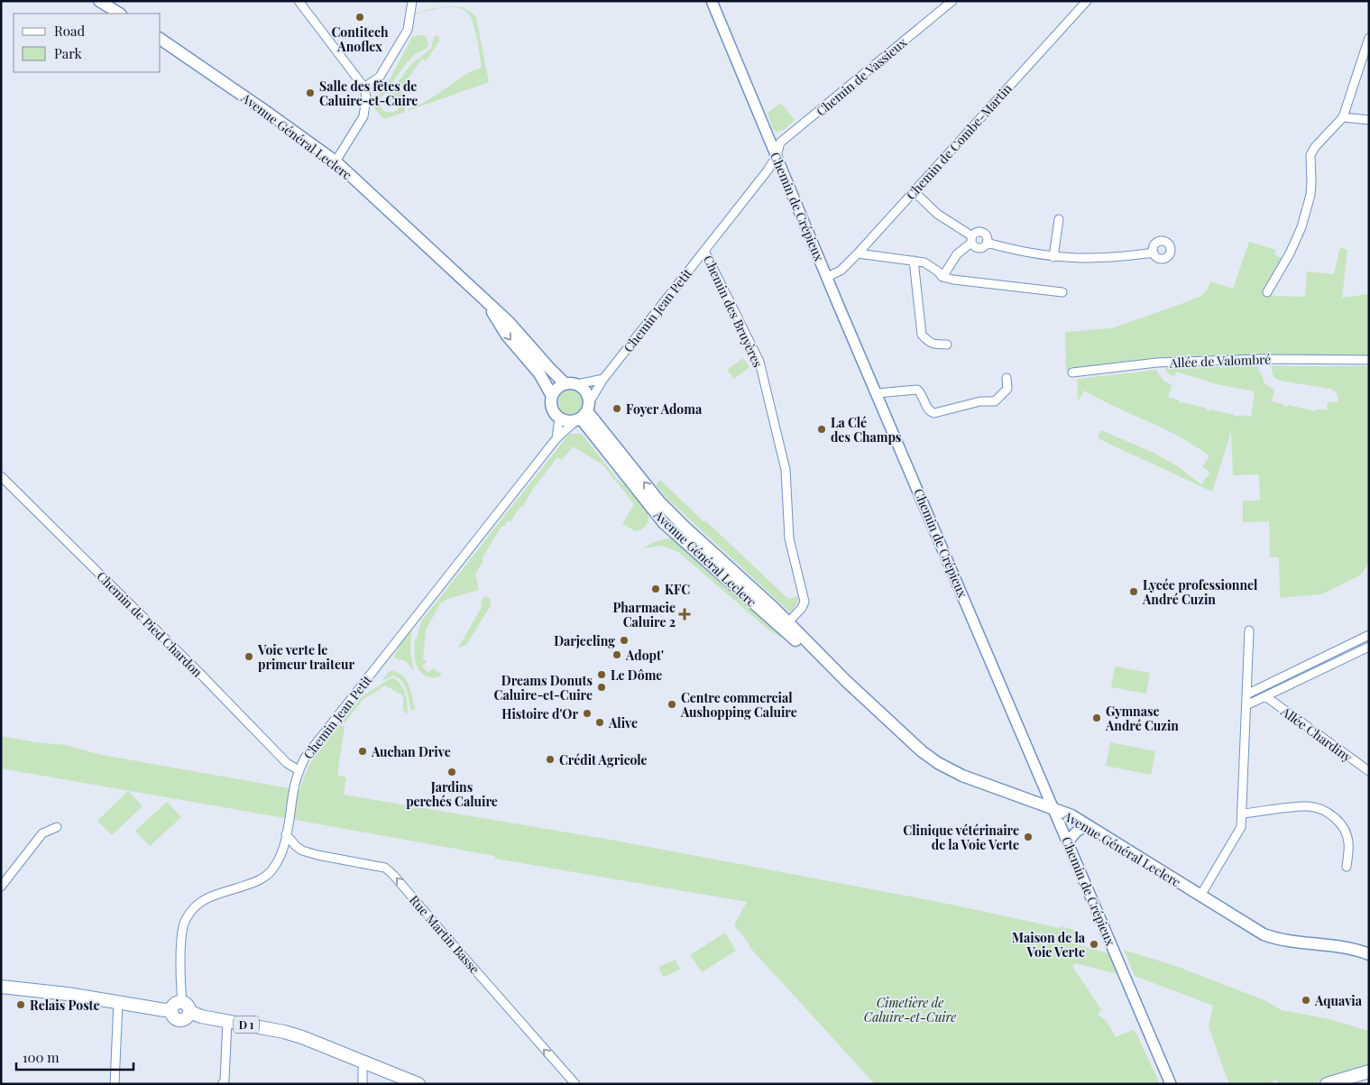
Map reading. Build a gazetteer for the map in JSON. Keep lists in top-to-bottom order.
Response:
{
  "streets": {
    "main road": ["Avenue Général Leclerc", "D 1"],
    "street": [
      "Chemin de Vassieux",
      "Chemin de Combe-Martin",
      "Chemin de Crépieux",
      "Chemin Jean Petit",
      "Chemin des Bruyères",
      "Allée de Valombré",
      "Chemin de Pied Chardon",
      "Allée Chardiny",
      "Rue Martin Basse"
    ]
  },
  "crossings": [
    ["Chemin de Vassieux", "Chemin de Crépieux"],
    ["Chemin de Vassieux", "Chemin Jean Petit"],
    ["Avenue Général Leclerc", "Chemin de Crépieux"],
    ["Avenue Général Leclerc", "Chemin Jean Petit"],
    ["Avenue Général Leclerc", "Chemin des Bruyères"],
    ["Chemin de Combe-Martin", "Chemin de Crépieux"],
    ["Chemin de Crépieux", "Chemin Jean Petit"],
    ["Chemin Jean Petit", "Chemin des Bruyères"],
    ["Chemin Jean Petit", "Chemin de Pied Chardon"],
    ["Chemin Jean Petit", "Rue Martin Basse"],
    ["Chemin Jean Petit", "D 1"]
  ],
  "one_way": ["Rue Martin Basse"],
  "parks": ["Cimetière de Caluire-et-Cuire"],
  "places": {
    "other": [
      "Contitech Anoflex",
      "Salle des fêtes de Caluire-et-Cuire",
      "Foyer Adoma",
      "La Clé des Champs",
      "KFC",
      "Lycée professionnel André Cuzin",
      "Darjeeling",
      "Adopt'",
      "Voie verte le primeur traiteur",
      "Le Dôme",
      "Dreams Donuts Caluire-et-Cuire",
      "Centre commercial Aushopping Caluire",
      "Histoire d'Or",
      "Gymnase André Cuzin",
      "Alive",
      "Auchan Drive",
      "Crédit Agricole",
      "Jardins perchés Caluire",
      "Clinique vétérinaire de la Voie Verte",
      "Maison de la Voie Verte",
      "Aquavia",
      "Relais Poste"
    ],
    "health": ["Pharmacie Caluire 2"]
  },
  "legend": ["Road", "Park"],
  "scale_bar": "100 m"
}
